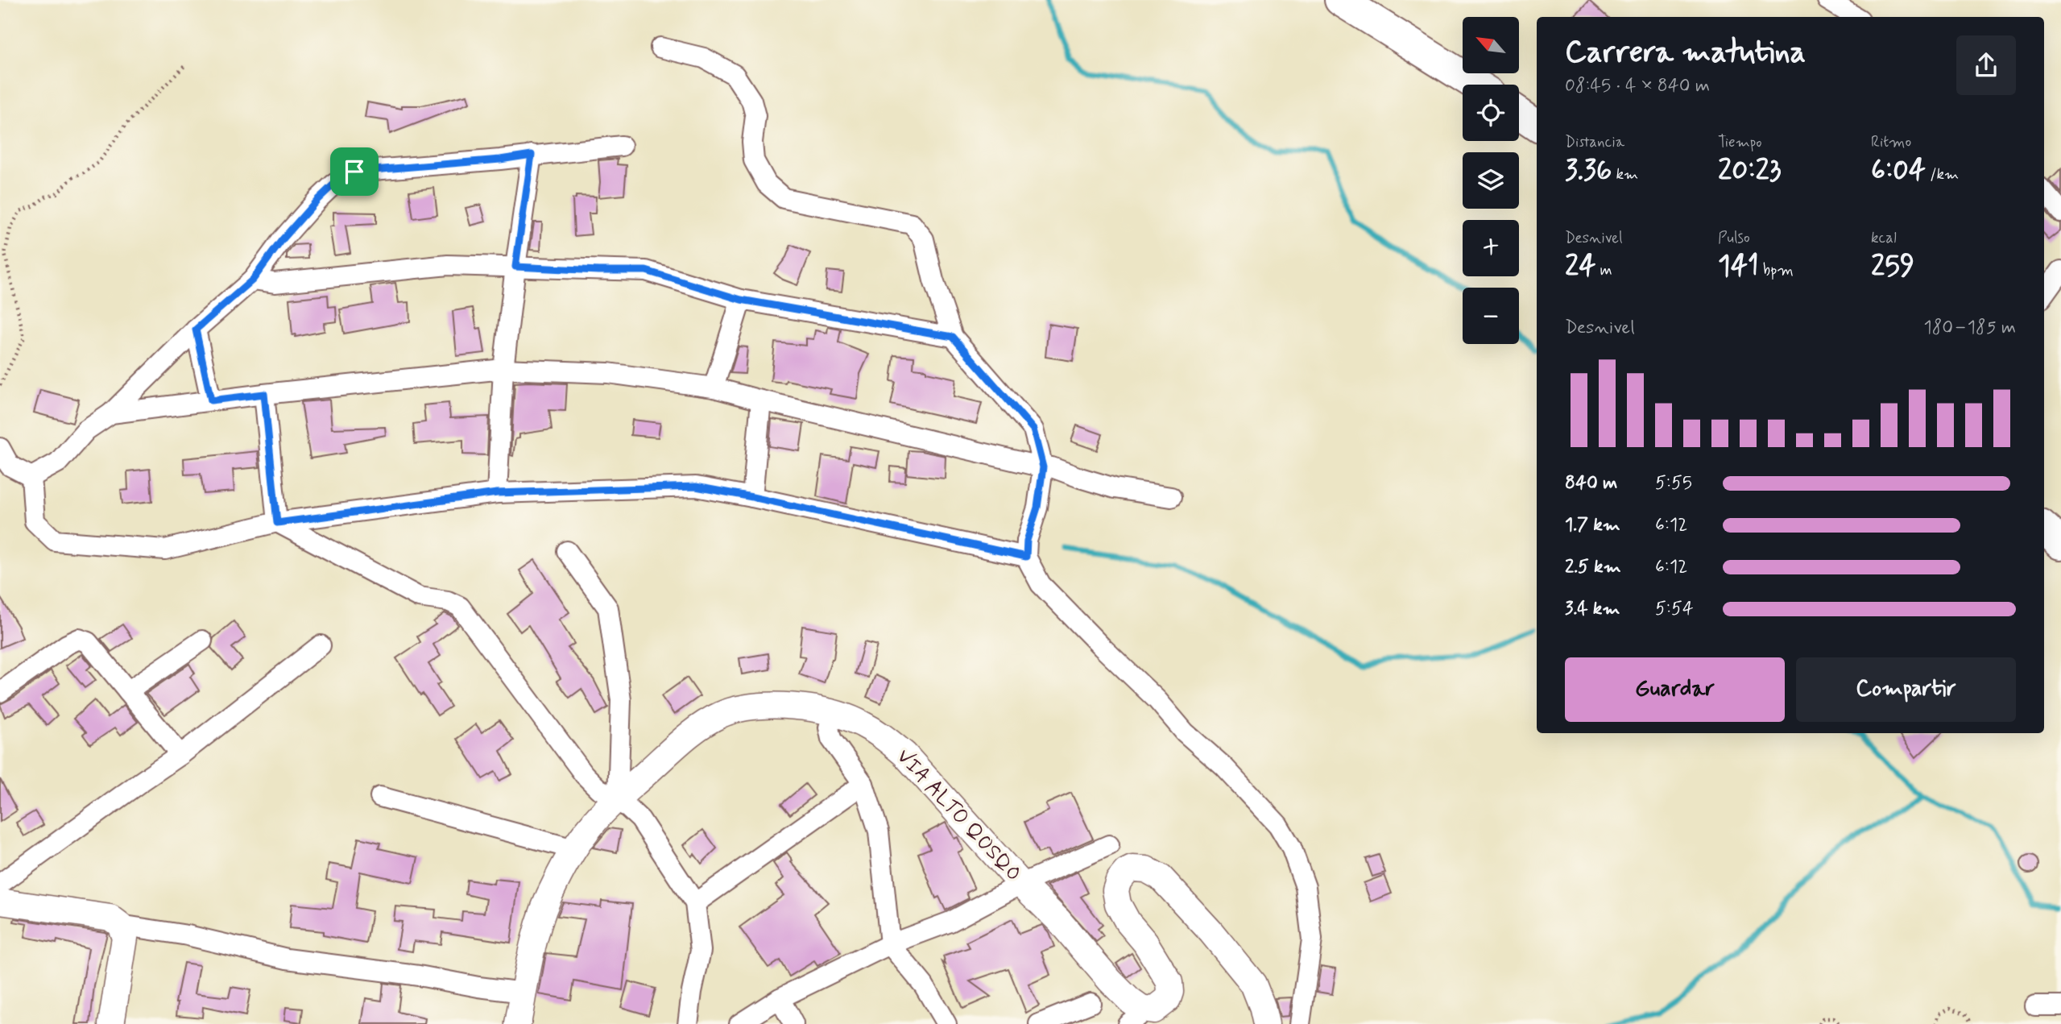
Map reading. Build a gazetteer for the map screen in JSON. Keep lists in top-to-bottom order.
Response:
{
  "streets": {
    "street": ["VIA ALTO QOSQO"]
  },
  "north": "top left",
  "page": {
    "map_buttons": ["+", "−"],
    "heading": ["Carrera matutina", "08:45 · 4 × 840 m"],
    "stats": [
      ["Distancia", "3.36 km"],
      ["Tiempo", "20:23"],
      ["Ritmo", "6:04 /km"],
      ["Desnivel", "24 m"],
      ["Pulso", "141 bpm"],
      ["kcal", "259"]
    ],
    "chart": ["Desnivel", "180–185 m"],
    "list": [
      {
        "name": "840 m",
        "note": "5:55"
      },
      {
        "name": "1.7 km",
        "note": "6:12"
      },
      {
        "name": "2.5 km",
        "note": "6:12"
      },
      {
        "name": "3.4 km",
        "note": "5:54"
      }
    ],
    "buttons": ["Guardar", "Compartir"]
  }
}
